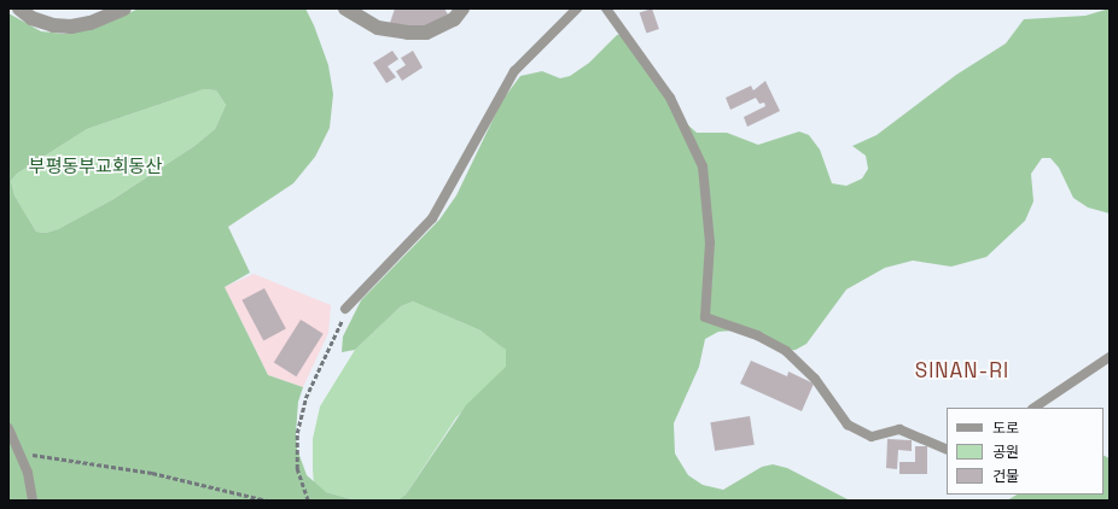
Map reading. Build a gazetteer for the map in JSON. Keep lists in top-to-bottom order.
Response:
{
  "districts": ["SINAN-RI"],
  "parks": ["부평동부교회동산"],
  "legend": ["도로", "공원", "건물"]
}
